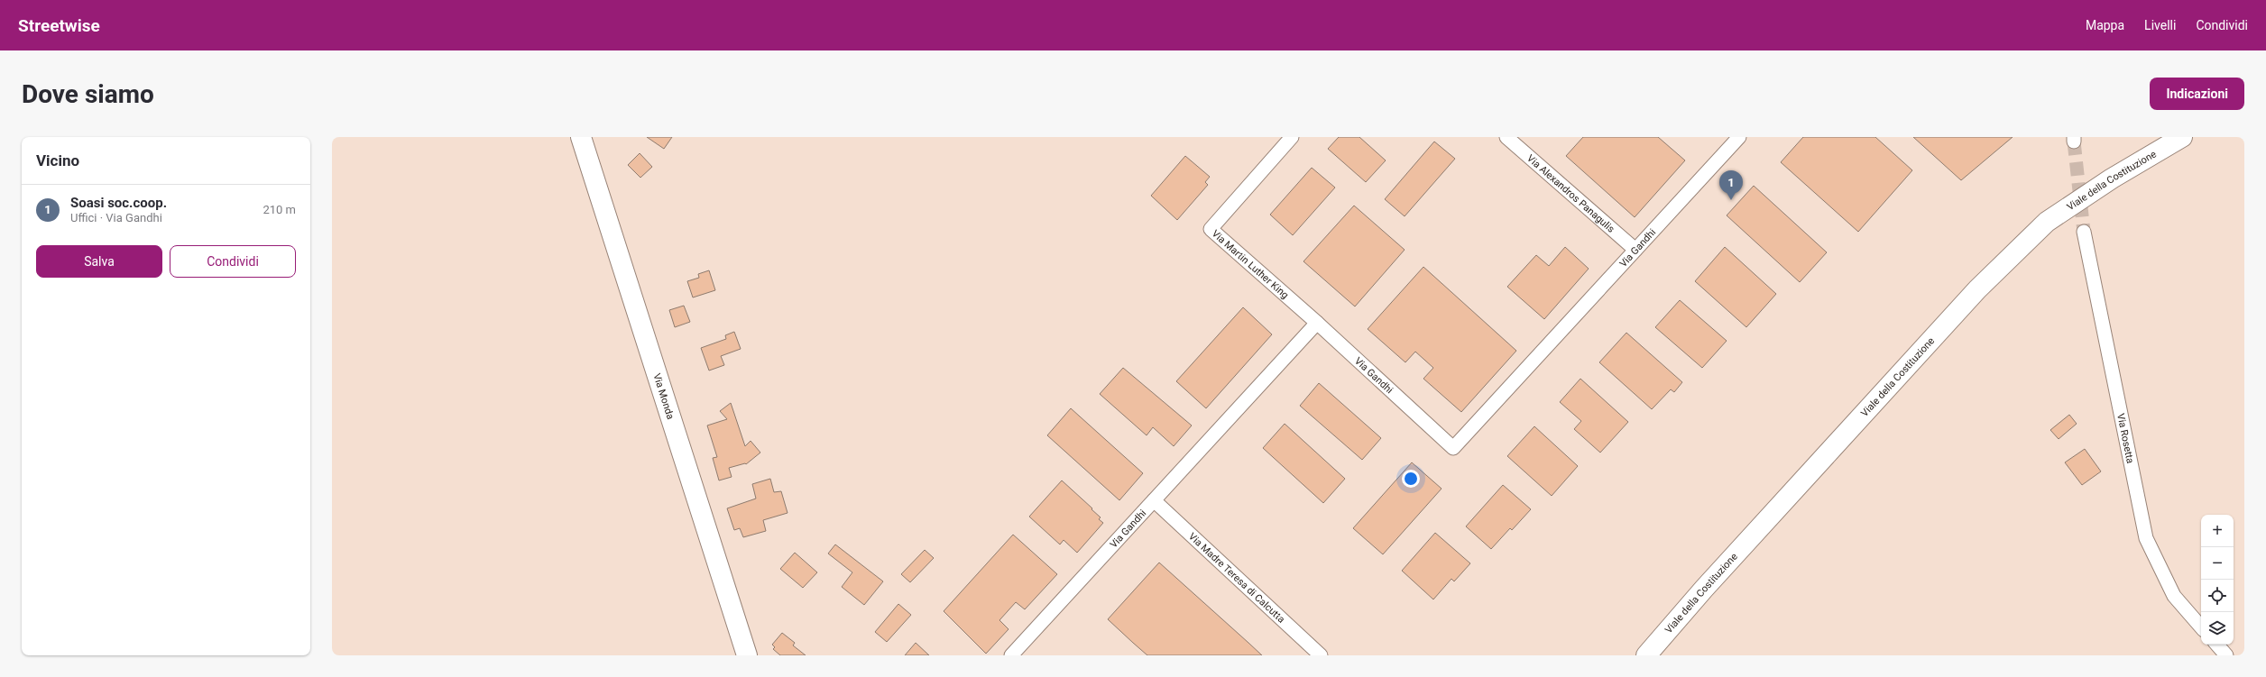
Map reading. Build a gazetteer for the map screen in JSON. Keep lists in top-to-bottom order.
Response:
{
  "streets": {
    "main road": ["Viale della Costituzione", "Via Monda"],
    "street": [
      "Via Alexandros Panagulis",
      "Via Gandhi",
      "Via Martin Luther King",
      "Via Rosetta",
      "Via Madre Teresa di Calcutta"
    ]
  },
  "crossings": [
    ["Via Alexandros Panagulis", "Via Gandhi"],
    ["Via Gandhi", "Via Martin Luther King"],
    ["Via Gandhi", "Via Madre Teresa di Calcutta"]
  ],
  "page": {
    "header": "Streetwise",
    "nav": ["Mappa", "Livelli", "Condividi"],
    "buttons": [
      "Indicazioni",
      ["Salva", "Condividi"]
    ],
    "title": "Dove siamo",
    "heading": "Vicino",
    "pins": "1",
    "list": [
      {
        "mark": "1",
        "name": "Soasi soc.coop.",
        "note": "Uffici · Via Gandhi",
        "value": "210 m"
      }
    ],
    "map_buttons": ["+", "−"]
  }
}
